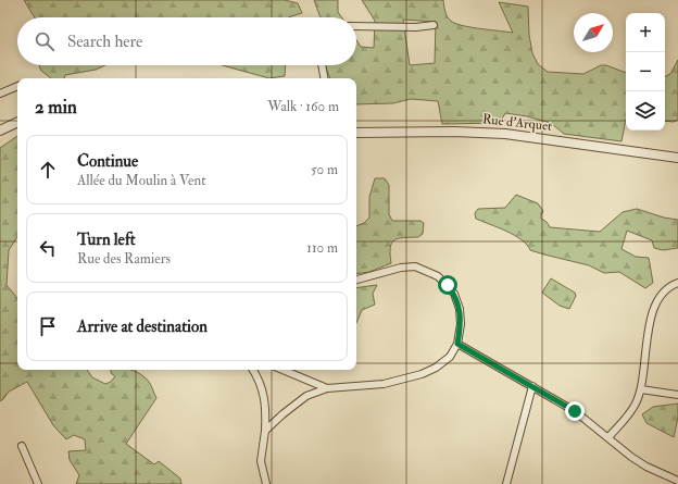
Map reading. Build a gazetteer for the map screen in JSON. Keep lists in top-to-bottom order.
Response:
{
  "streets": {
    "street": ["Rue d'Arquet"]
  },
  "north": "top right",
  "page": {
    "map_buttons": ["+", "−"],
    "search": "Search here",
    "heading": ["2 min", "Walk · 160 m"],
    "list": [
      ["Continue", "Allée du Moulin à Vent", "50 m"],
      ["Turn left", "Rue des Ramiers", "110 m"],
      "Arrive at destination"
    ]
  }
}
